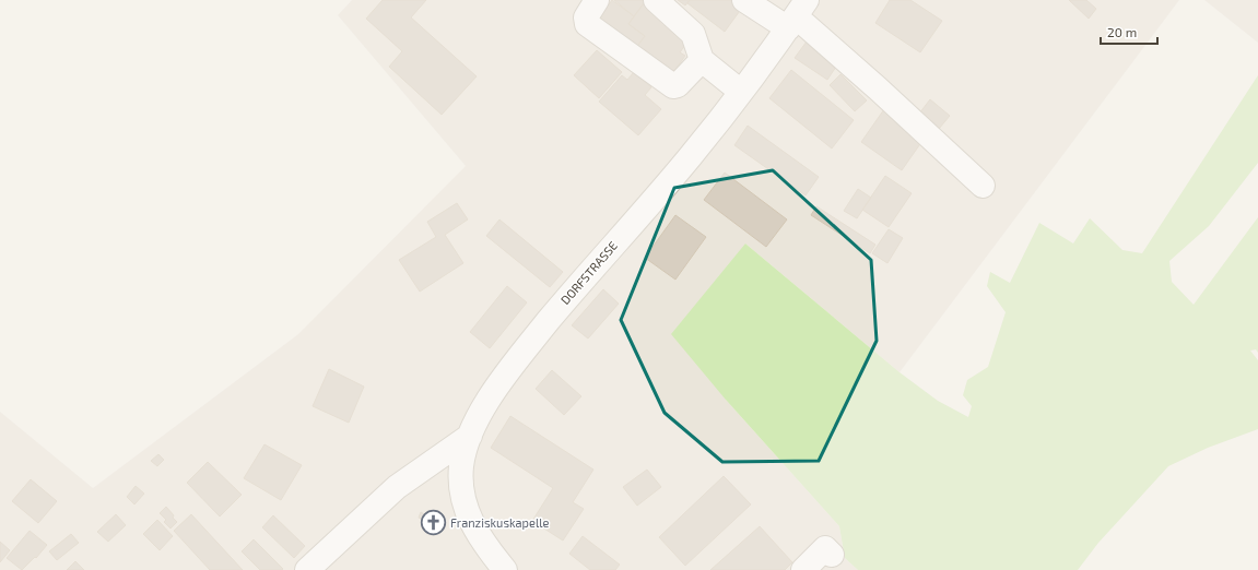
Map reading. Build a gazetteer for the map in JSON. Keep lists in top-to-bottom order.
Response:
{
  "streets": {
    "street": ["DORFSTRASSE"]
  },
  "places": {
    "church": ["Franziskuskapelle"]
  },
  "scale_bar": "20 m"
}
